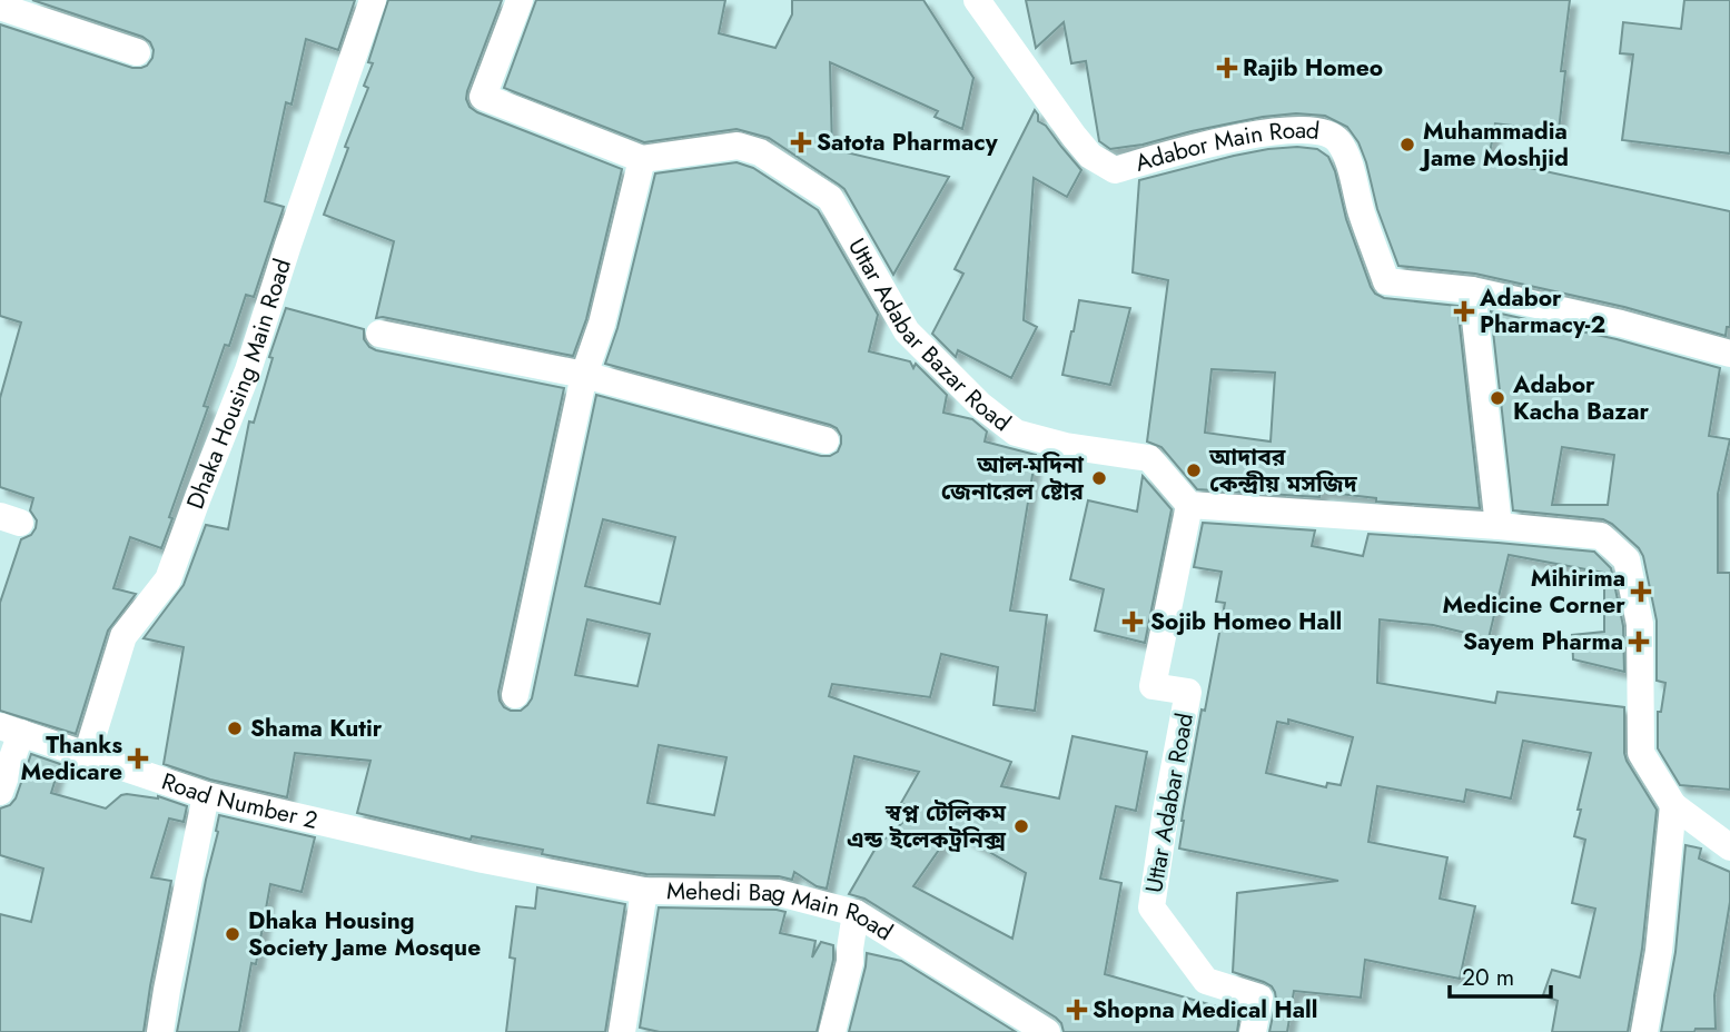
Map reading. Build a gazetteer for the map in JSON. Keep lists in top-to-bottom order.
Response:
{
  "streets": {
    "street": [
      "Adabor Main Road",
      "Uttar Adabar Bazar Road",
      "Dhaka Housing Main Road",
      "Road Number 2",
      "Uttar Adabar Road",
      "Mehedi Bag Main Road"
    ]
  },
  "crossings": [
    ["Uttar Adabar Bazar Road", "Uttar Adabar Road"],
    ["Dhaka Housing Main Road", "Road Number 2"],
    ["Road Number 2", "Mehedi Bag Main Road"]
  ],
  "places": {
    "health": [
      "Rajib Homeo",
      "Satota Pharmacy",
      "Adabor Pharmacy-2",
      "Mihirima Medicine Corner",
      "Sojib Homeo Hall",
      "Sayem Pharma",
      "Thanks Medicare",
      "Shopna Medical Hall"
    ],
    "other": [
      "Muhammadia Jame Moshjid",
      "Adabor Kacha Bazar",
      "আদাবর কেন্দ্রীয় মসজিদ",
      "আল-মদিনা জেনারেল ষ্টোর",
      "Shama Kutir",
      "স্বপ্ন টেলিকম এন্ড ইলেকট্রনিক্স",
      "Dhaka Housing Society Jame Mosque"
    ]
  },
  "scale_bar": "20 m"
}
